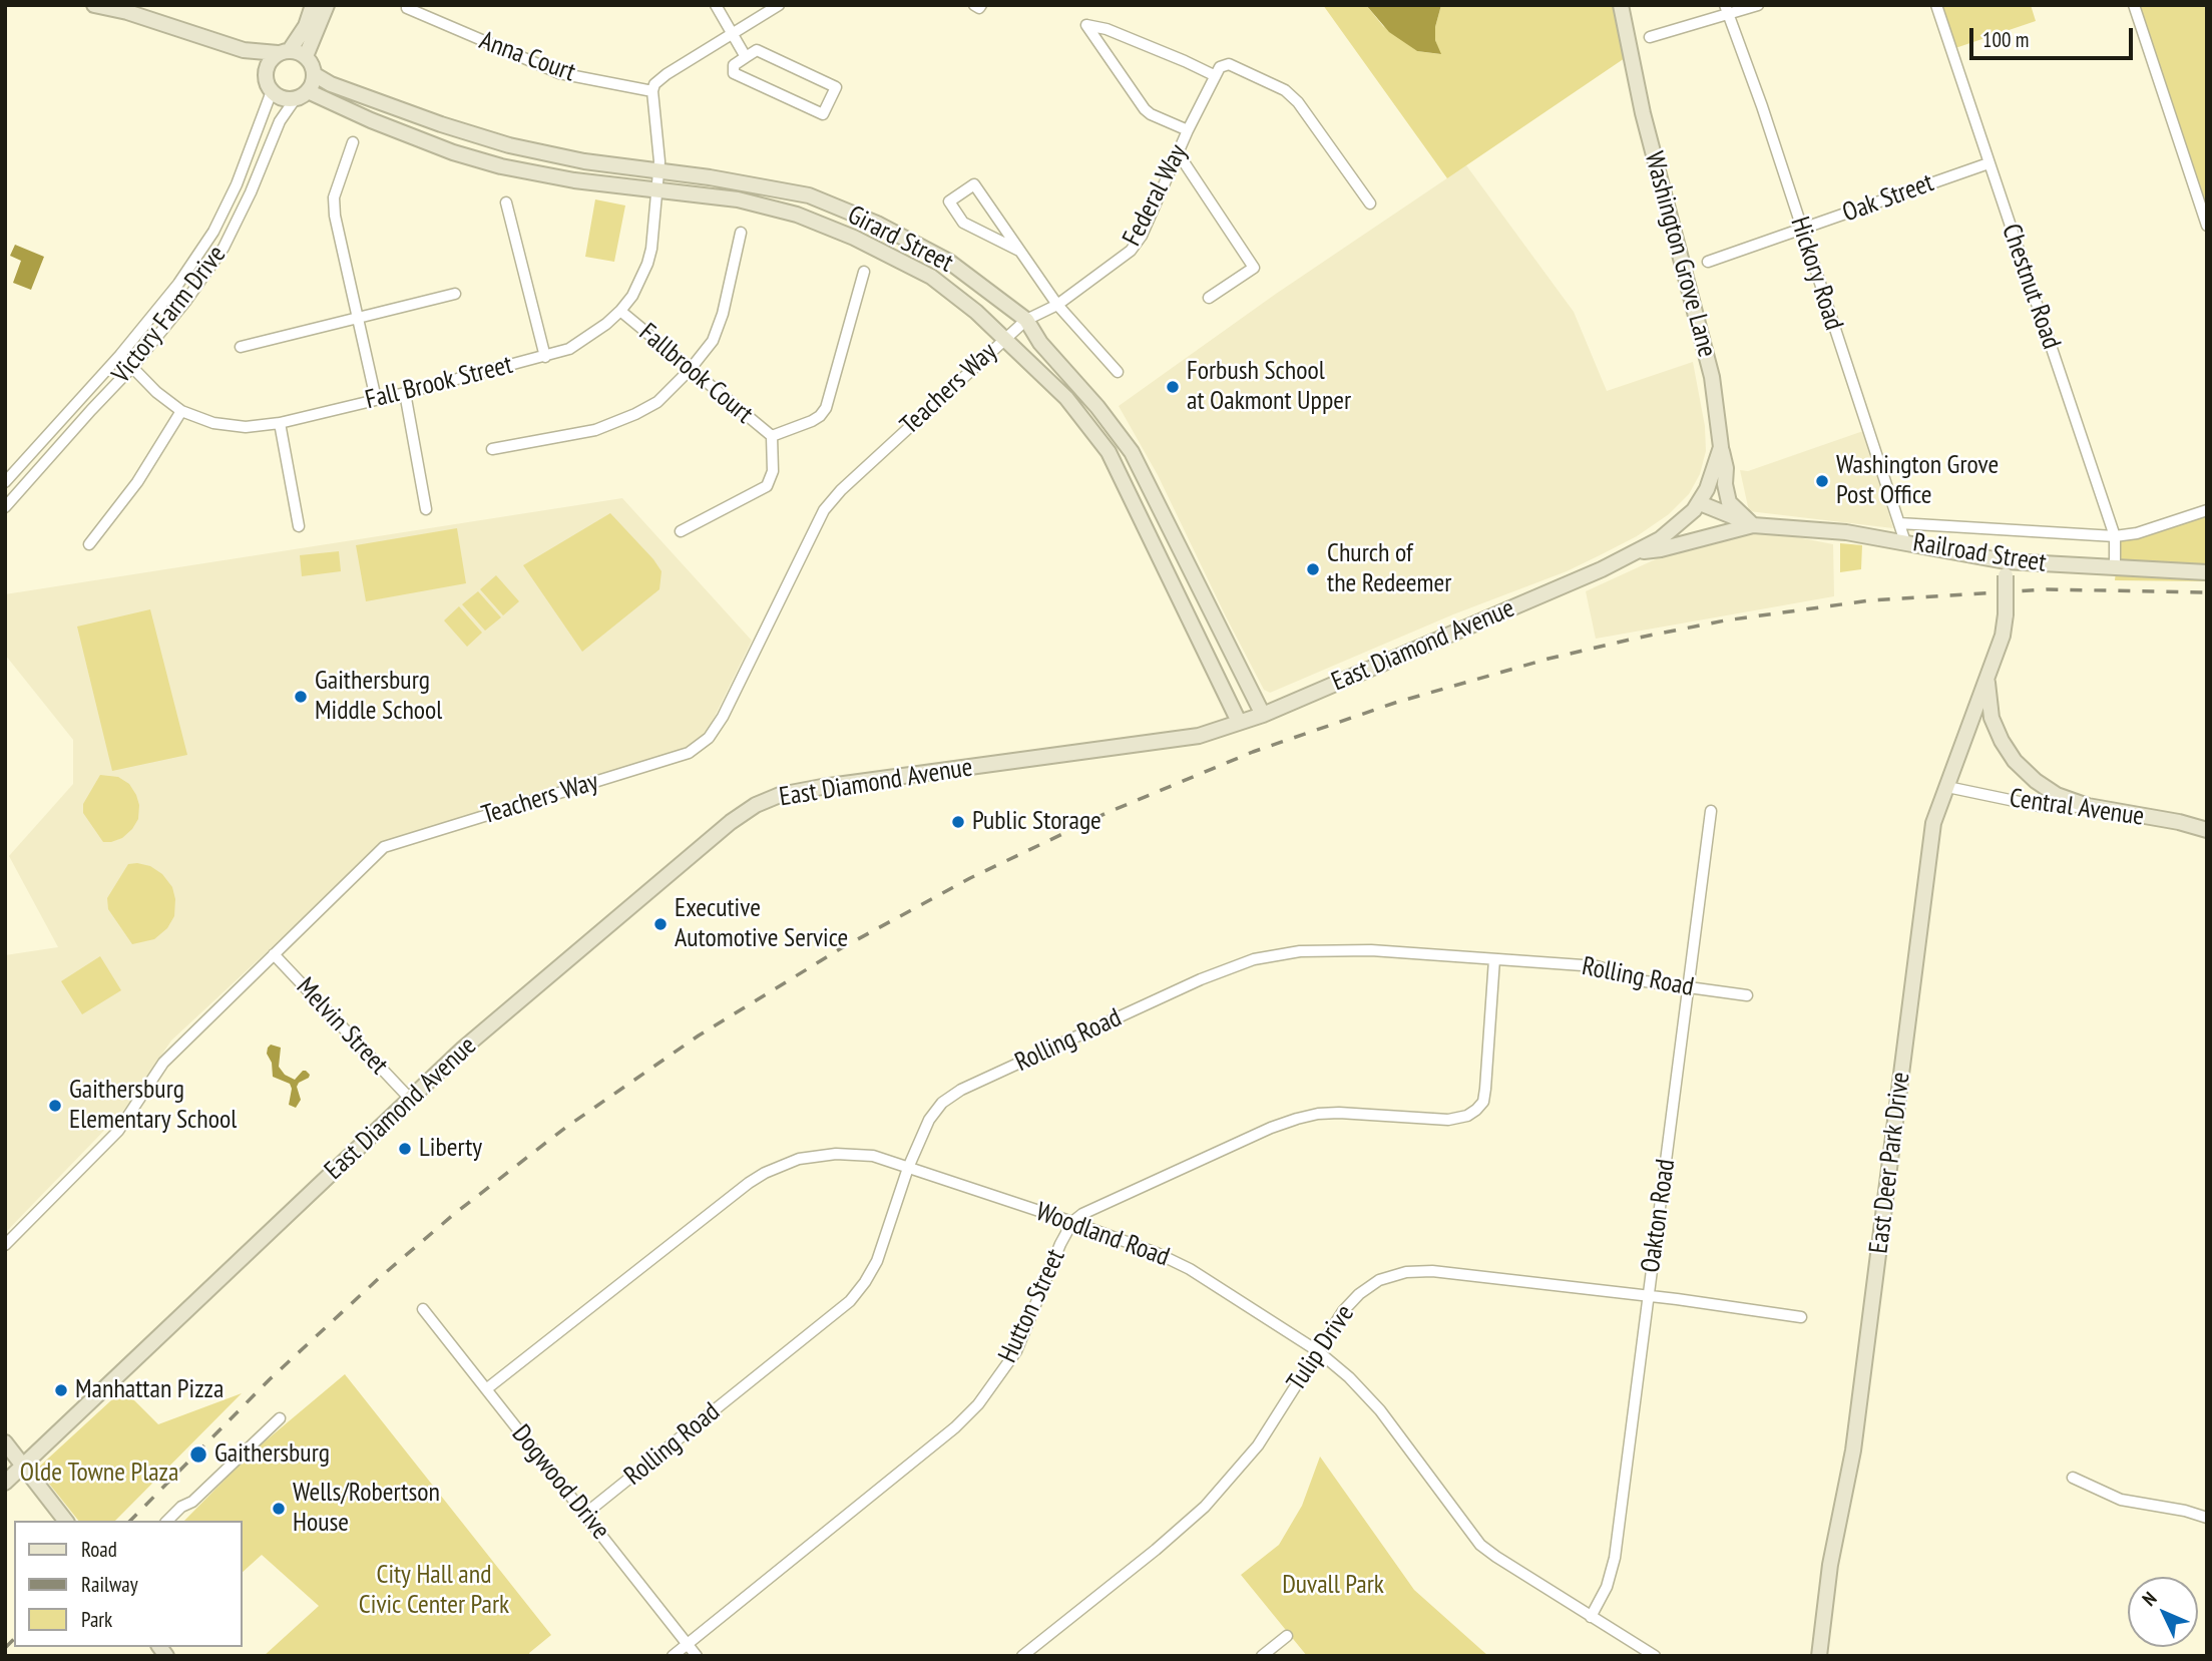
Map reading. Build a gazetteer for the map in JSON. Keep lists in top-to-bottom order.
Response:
{
  "streets": {
    "street": [
      "Anna Court",
      "Federal Way",
      "Oak Street",
      "Girard Street",
      "Washington Grove Lane",
      "Hickory Road",
      "Chestnut Road",
      "Victory Farm Drive",
      "Fallbrook Court",
      "Fall Brook Street",
      "Teachers Way",
      "Railroad Street",
      "East Diamond Avenue",
      "Central Avenue",
      "Rolling Road",
      "Melvin Street",
      "East Deer Park Drive",
      "Oakton Road",
      "Woodland Road",
      "Hutton Street",
      "Tulip Drive",
      "Dogwood Drive"
    ]
  },
  "crossings": [
    ["Anna Court", "Fall Brook Street"],
    ["Federal Way", "Girard Street"],
    ["Federal Way", "Teachers Way"],
    ["Oak Street", "Hickory Road"],
    ["Oak Street", "Chestnut Road"],
    ["Girard Street", "Victory Farm Drive"],
    ["Girard Street", "Fall Brook Street"],
    ["Girard Street", "Teachers Way"],
    ["Girard Street", "East Diamond Avenue"],
    ["Washington Grove Lane", "Railroad Street"],
    ["Washington Grove Lane", "East Diamond Avenue"],
    ["Hickory Road", "Railroad Street"],
    ["Chestnut Road", "Railroad Street"],
    ["Victory Farm Drive", "Fall Brook Street"],
    ["Fallbrook Court", "Fall Brook Street"],
    ["Teachers Way", "Melvin Street"],
    ["Railroad Street", "East Diamond Avenue"],
    ["Railroad Street", "East Deer Park Drive"],
    ["East Diamond Avenue", "Melvin Street"],
    ["Central Avenue", "East Deer Park Drive"],
    ["Rolling Road", "Oakton Road"],
    ["Rolling Road", "Woodland Road"],
    ["Rolling Road", "Hutton Street"],
    ["Rolling Road", "Dogwood Drive"],
    ["Oakton Road", "Woodland Road"],
    ["Oakton Road", "Tulip Drive"],
    ["Woodland Road", "Hutton Street"],
    ["Woodland Road", "Tulip Drive"],
    ["Woodland Road", "Dogwood Drive"],
    ["Hutton Street", "Dogwood Drive"]
  ],
  "parks": ["Olde Towne Plaza", "City Hall and Civic Center Park", "Duvall Park"],
  "places": [
    "Forbush School at Oakmont Upper",
    "Washington Grove Post Office",
    "Church of the Redeemer",
    "Gaithersburg Middle School",
    "Public Storage",
    "Executive Automotive Service",
    "Gaithersburg Elementary School",
    "Liberty",
    "Manhattan Pizza",
    "Gaithersburg",
    "Wells/Robertson House"
  ],
  "legend": ["Road", "Railway", "Park"],
  "scale_bar": "100 m",
  "north": "top left"
}
